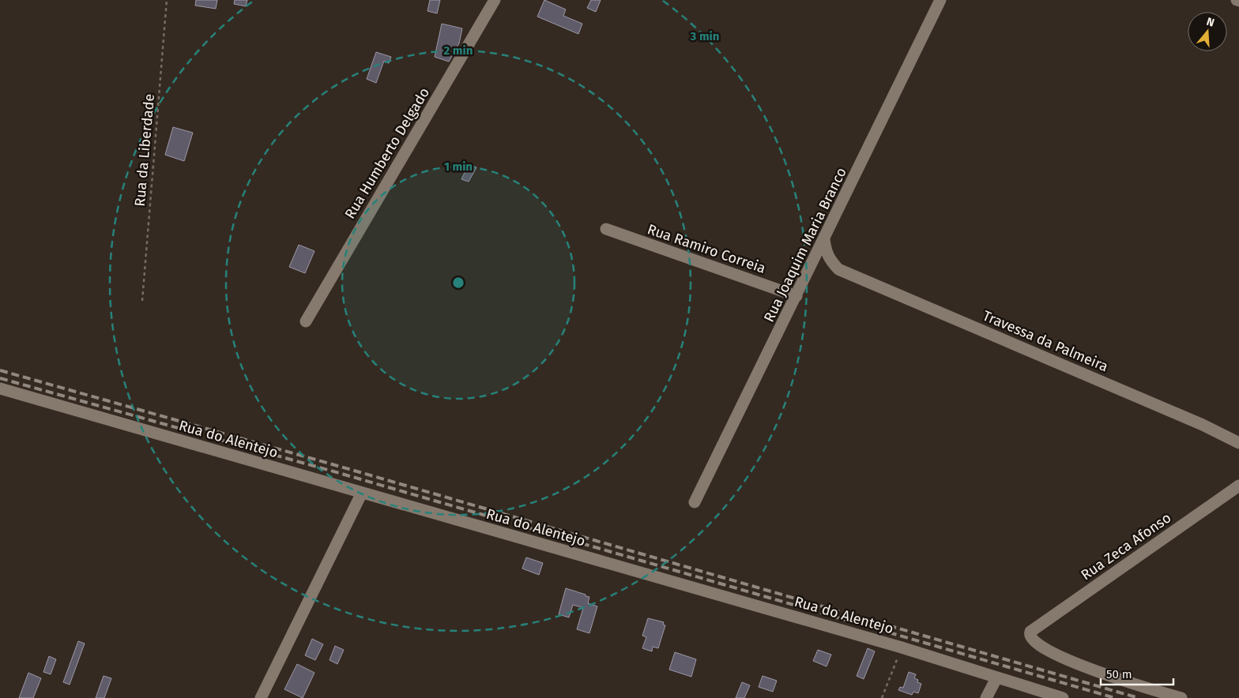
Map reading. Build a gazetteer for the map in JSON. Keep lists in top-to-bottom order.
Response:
{
  "streets": {
    "street": [
      "Rua Humberto Delgado",
      "Rua Joaquim Maria Branco",
      "Rua Ramiro Correia",
      "Travessa da Palmeira",
      "Rua do Alentejo",
      "Rua Zeca Afonso"
    ],
    "path": ["Rua da Liberdade"]
  },
  "crossings": [
    ["Rua Joaquim Maria Branco", "Rua Ramiro Correia"],
    ["Rua Joaquim Maria Branco", "Travessa da Palmeira"]
  ],
  "scale_bar": "50 m",
  "north": "top",
  "rings": ["3 min", "2 min", "1 min"]
}
